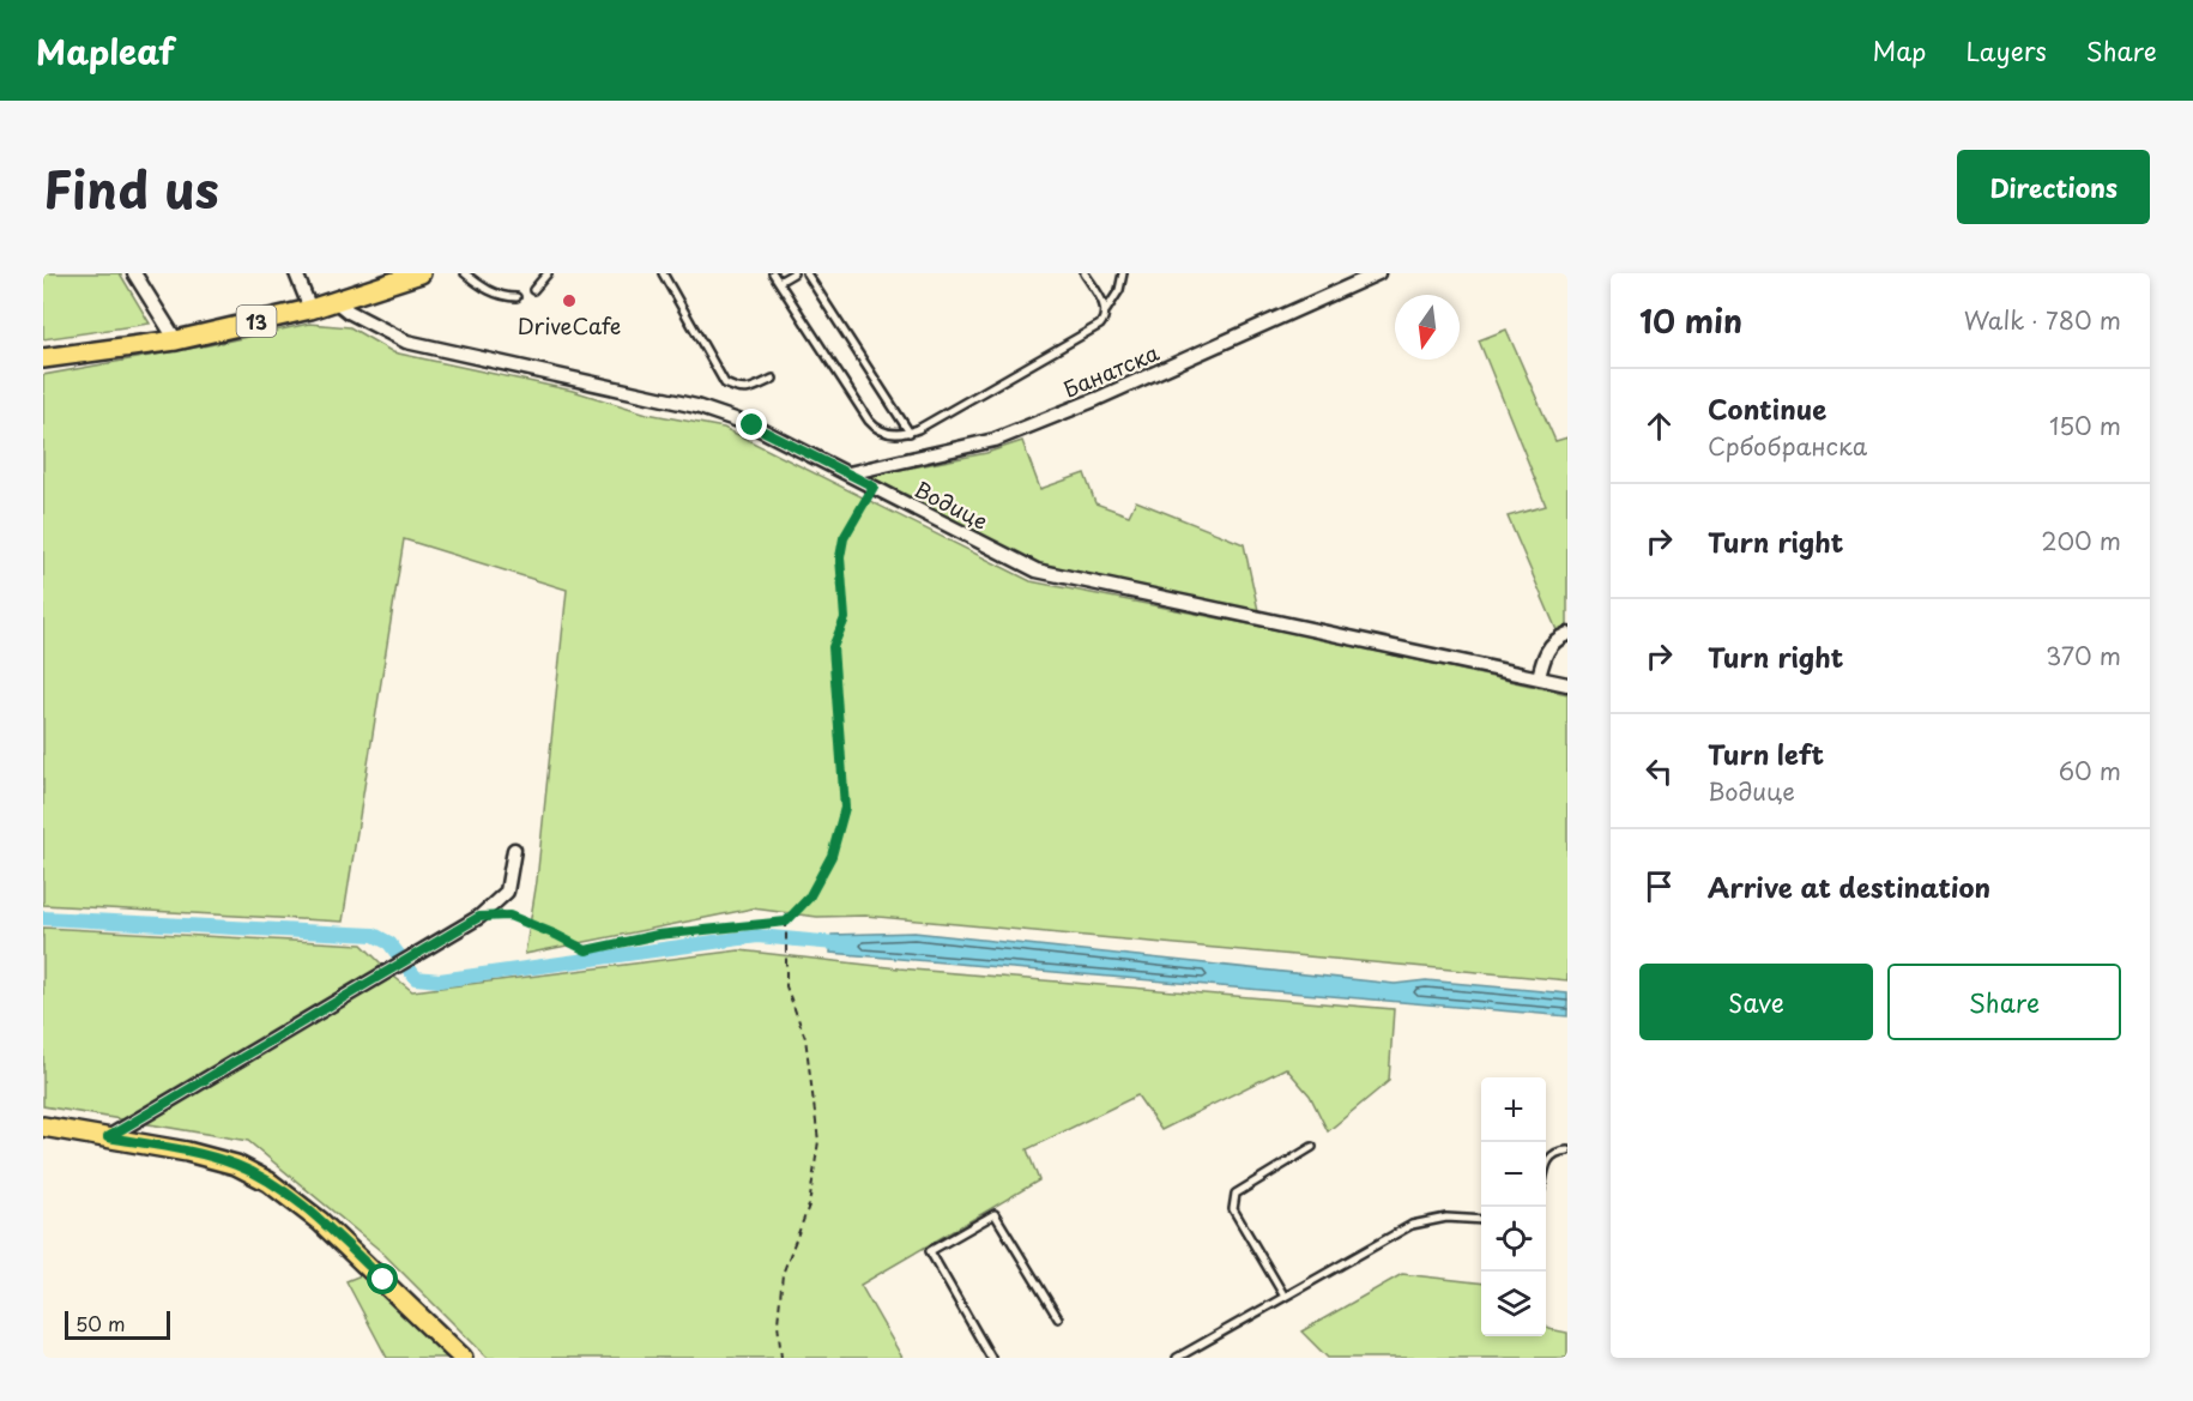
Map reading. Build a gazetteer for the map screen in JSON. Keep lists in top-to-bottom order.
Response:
{
  "streets": {
    "main road": ["13"],
    "street": ["Банатска", "Водице"]
  },
  "crossings": [
    ["13", "Водице"],
    ["Банатска", "Водице"]
  ],
  "places": ["DriveCafe"],
  "scale_bar": "50 m",
  "north": "bottom",
  "page": {
    "header": "Mapleaf",
    "nav": ["Map", "Layers", "Share"],
    "title": "Find us",
    "buttons": [
      "Directions",
      ["Save", "Share"]
    ],
    "heading": ["10 min", "Walk · 780 m"],
    "list": [
      ["Continue", "Србобранска", "150 m"],
      ["Turn right", "200 m"],
      ["Turn right", "370 m"],
      ["Turn left", "Водице", "60 m"],
      "Arrive at destination"
    ],
    "map_buttons": ["+", "−"],
    "scale": "50 m"
  }
}
